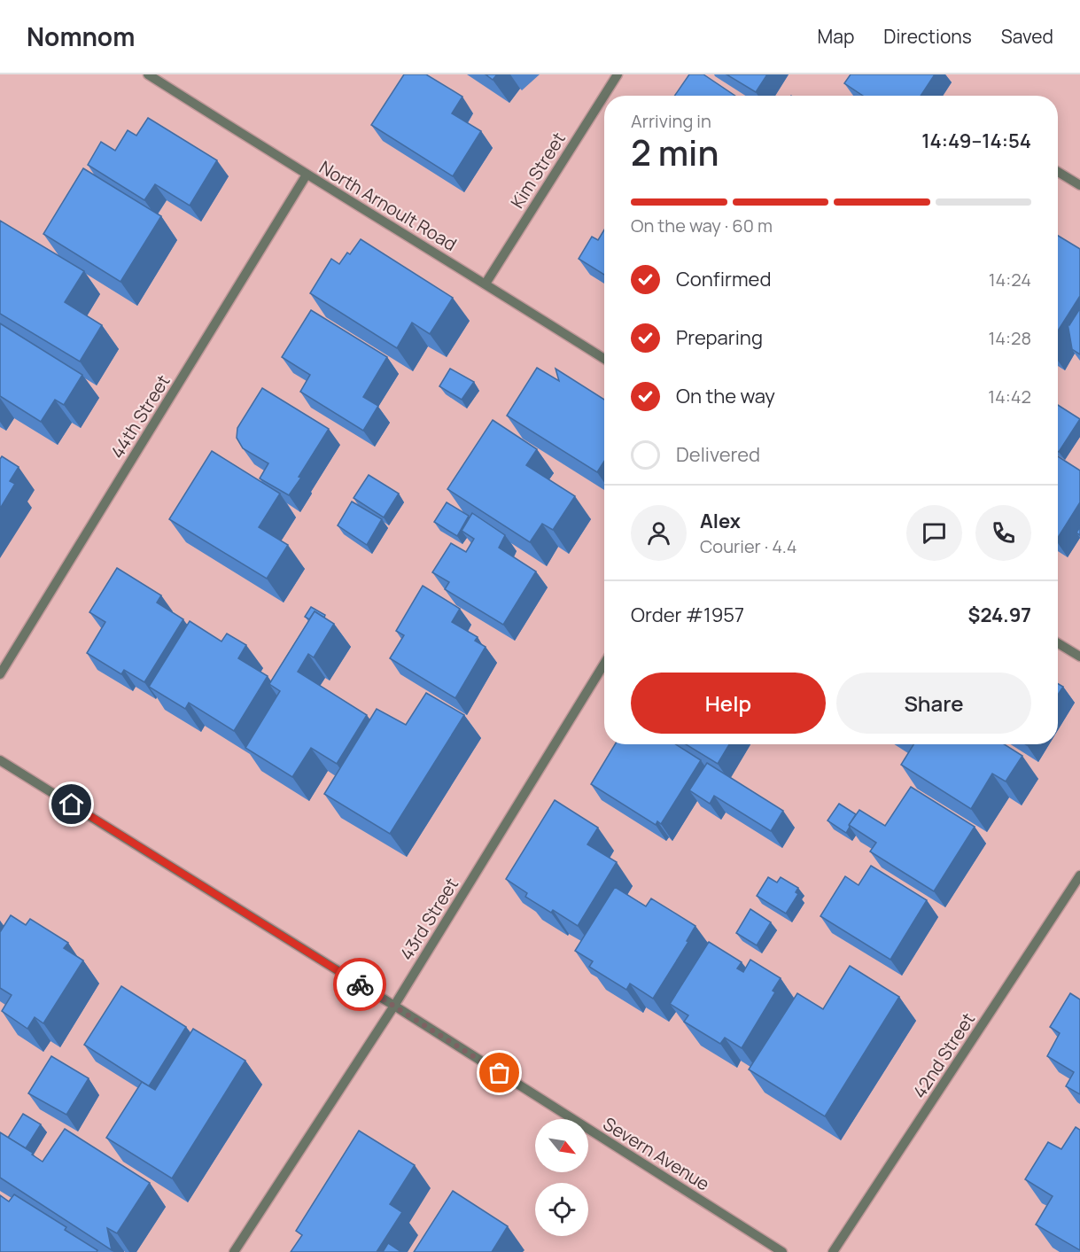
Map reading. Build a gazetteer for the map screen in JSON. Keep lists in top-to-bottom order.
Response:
{
  "streets": {
    "street": [
      "Kim Street",
      "North Arnoult Road",
      "44th Street",
      "43rd Street",
      "42nd Street",
      "Severn Avenue"
    ]
  },
  "crossings": [
    ["Kim Street", "North Arnoult Road"],
    ["North Arnoult Road", "44th Street"],
    ["43rd Street", "Severn Avenue"]
  ],
  "north": "bottom right",
  "page": {
    "header": "Nomnom",
    "nav": ["Map", "Directions", "Saved"],
    "heading": ["2 min", "Arriving in", "14:49–14:54"],
    "panel": [
      "Alex",
      "Courier · 4.4",
      "Order #1957",
      "$24.97"
    ],
    "bar": "On the way · 60 m",
    "list": [
      ["Confirmed", "14:24"],
      ["Preparing", "14:28"],
      ["On the way", "14:42"],
      "Delivered"
    ],
    "buttons": ["Help", "Share"]
  }
}
